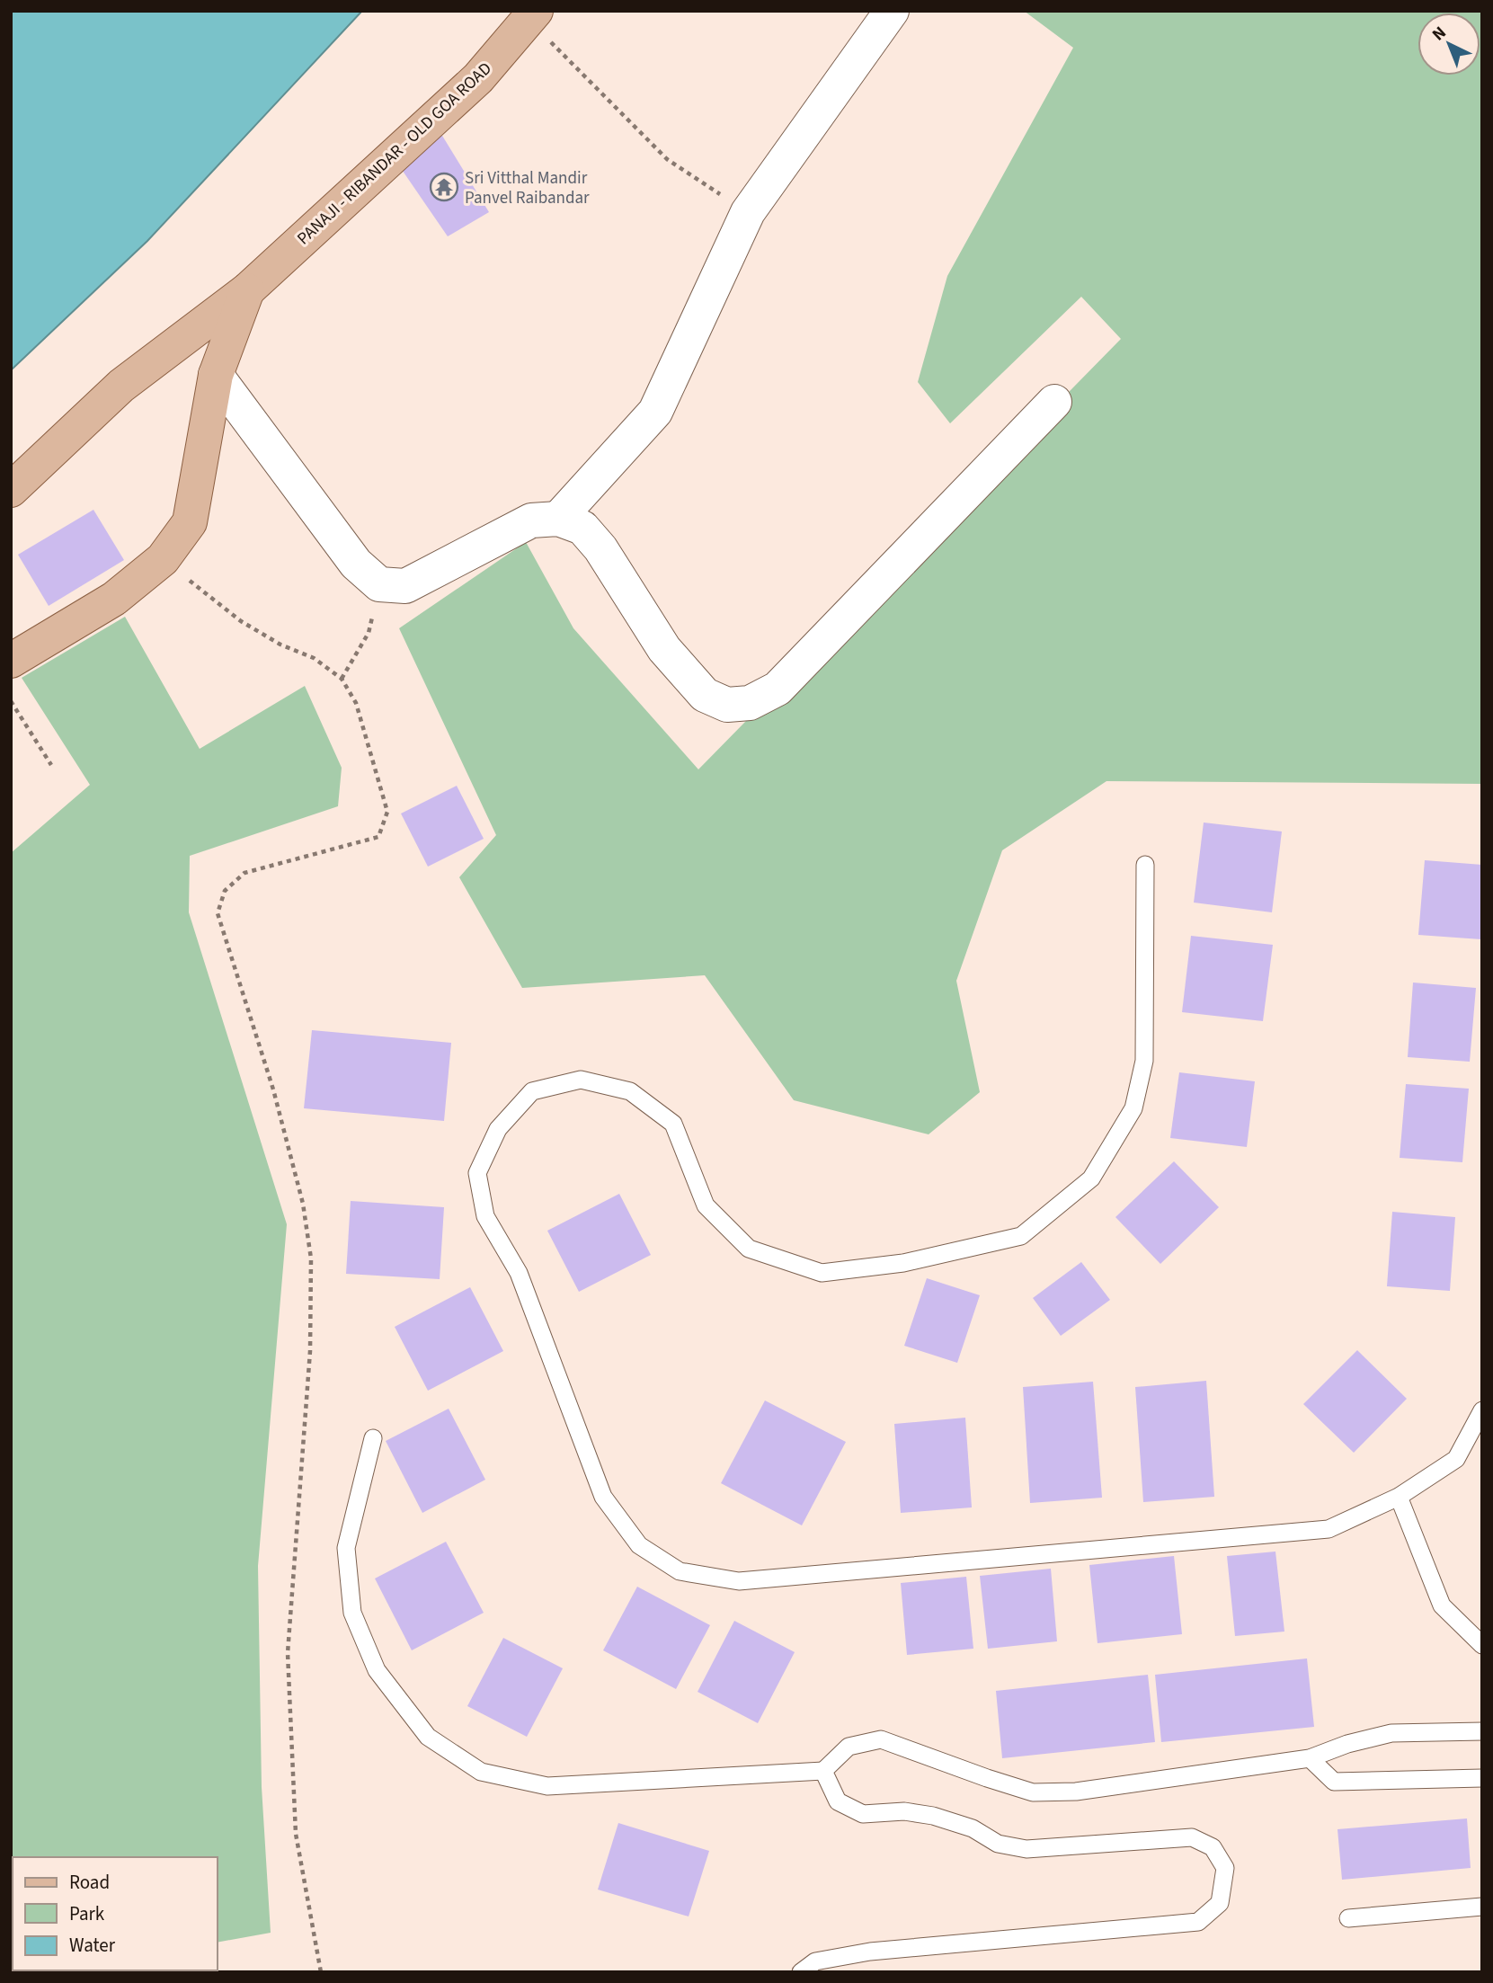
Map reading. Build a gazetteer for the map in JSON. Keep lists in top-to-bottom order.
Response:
{
  "streets": {
    "main road": ["PANAJI - RIBANDAR - OLD GOA ROAD"]
  },
  "places": {
    "temple": ["Sri Vitthal Mandir Panvel Raibandar"]
  },
  "legend": ["Road", "Park", "Water"],
  "north": "top left"
}
